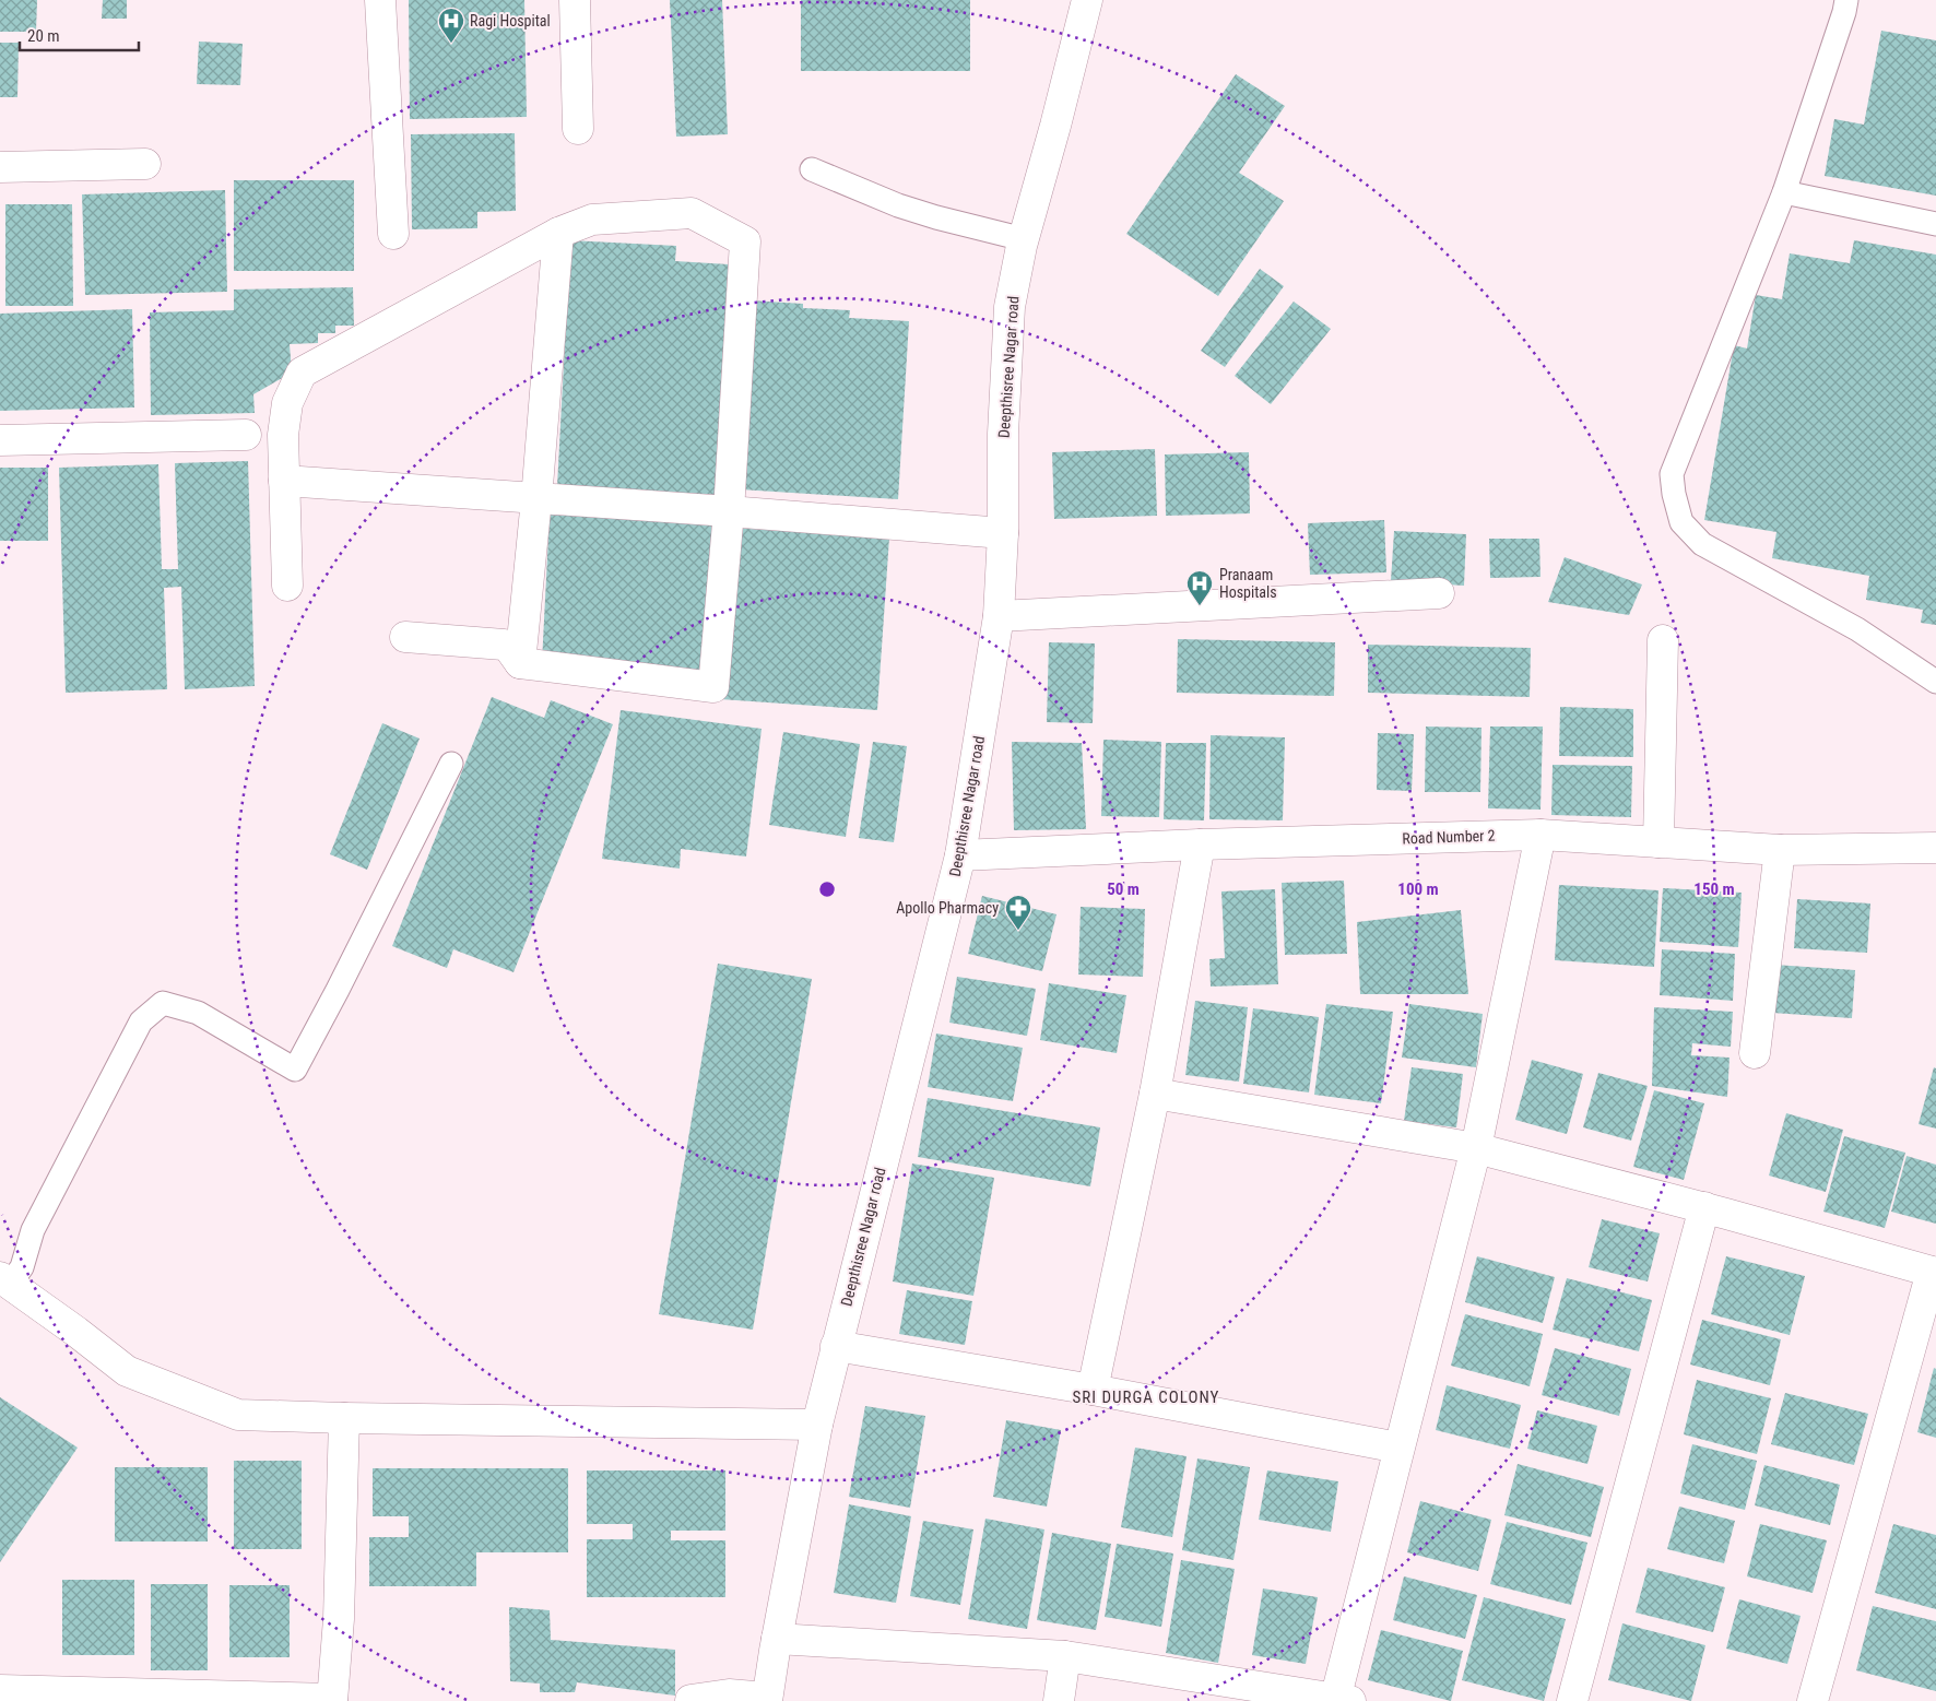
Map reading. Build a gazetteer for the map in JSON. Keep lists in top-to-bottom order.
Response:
{
  "streets": {
    "street": ["Deepthisree Nagar road", "Road Number 2"]
  },
  "crossings": [
    ["Deepthisree Nagar road", "Road Number 2"]
  ],
  "districts": ["SRI DURGA COLONY"],
  "places": {
    "hospital": ["Ragi Hospital", "Pranaam Hospitals"],
    "pharmacy": ["Apollo Pharmacy"]
  },
  "scale_bar": "20 m",
  "rings": ["50 m", "100 m", "150 m"]
}
